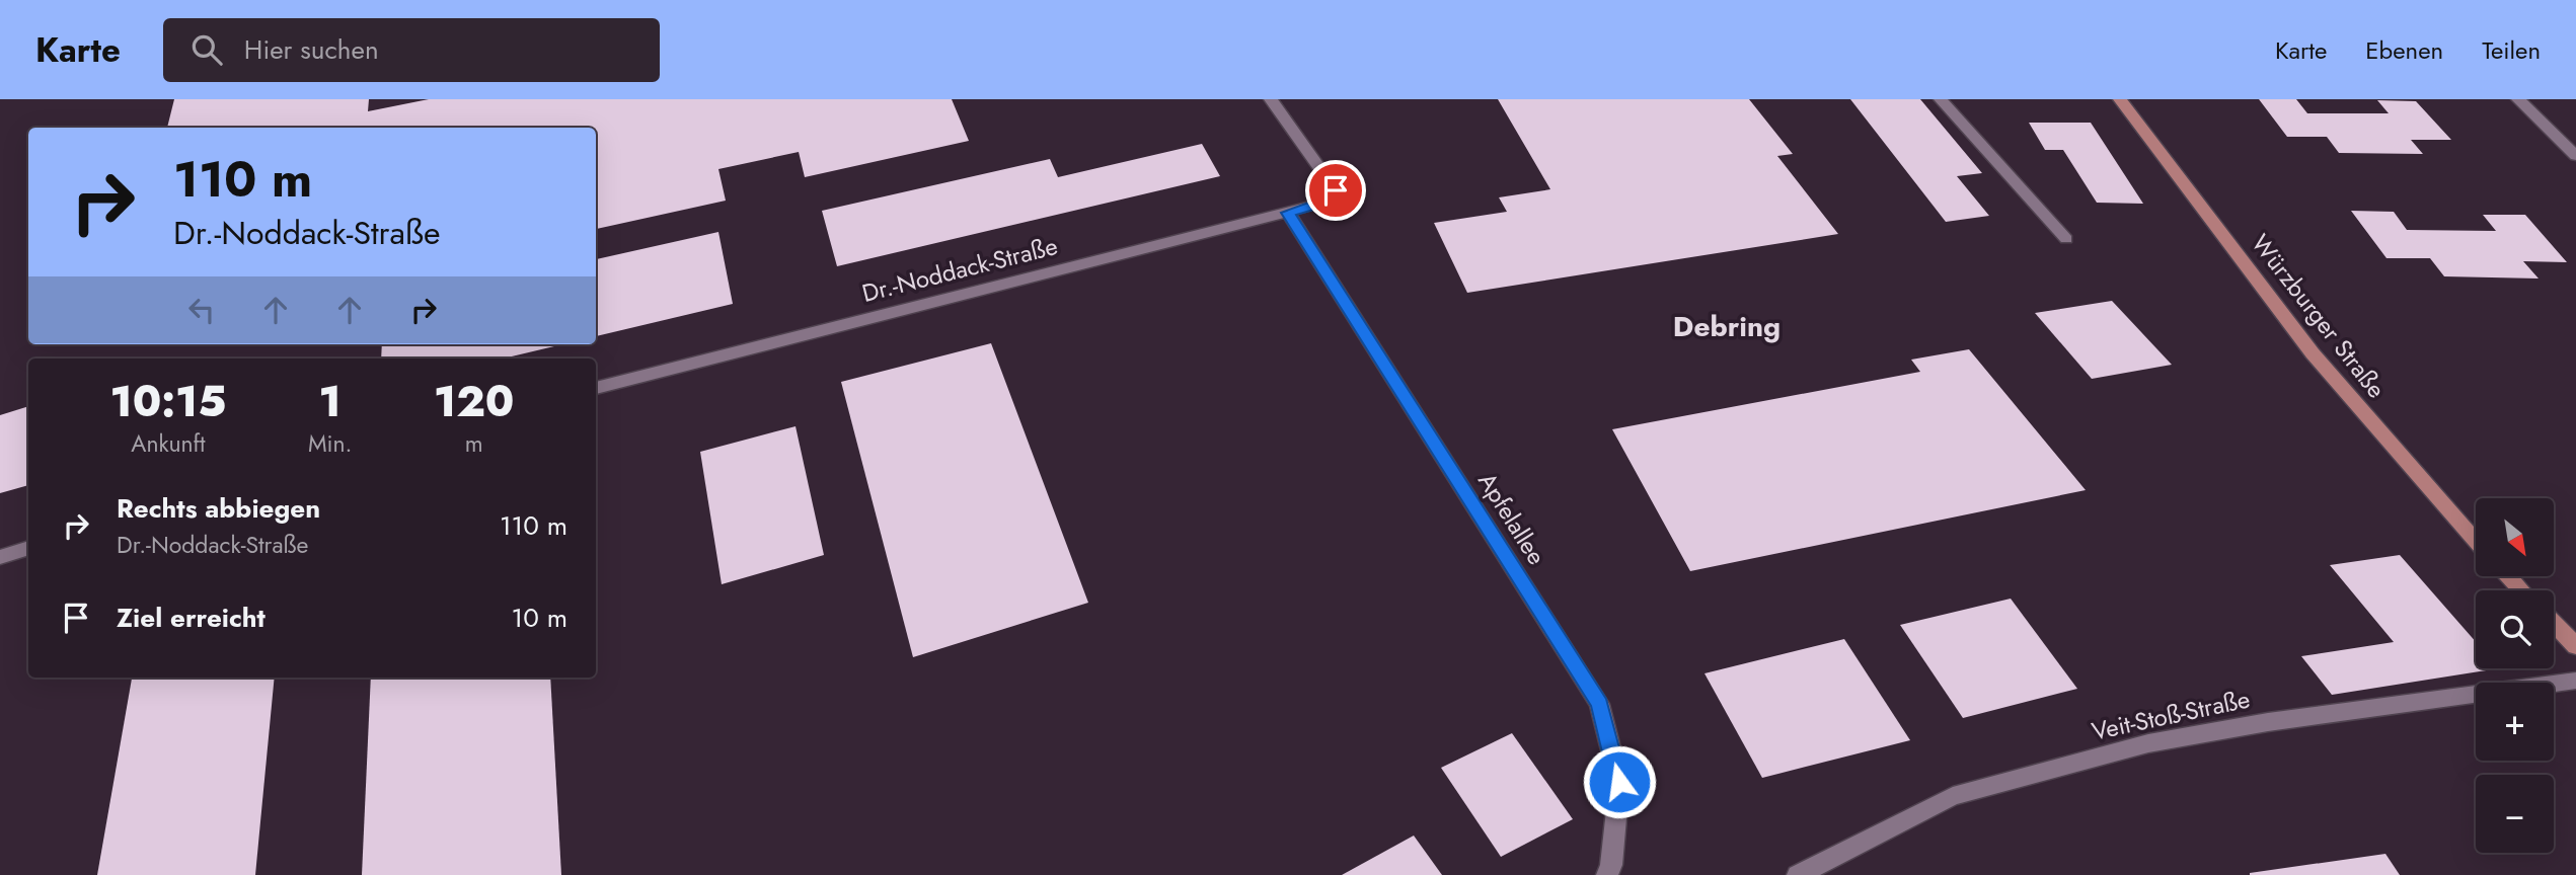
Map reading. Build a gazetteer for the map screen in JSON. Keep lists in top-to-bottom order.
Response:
{
  "streets": {
    "main road": ["Würzburger Straße"],
    "street": ["Dr.-Noddack-Straße", "Apfelallee", "Veit-Stoß-Straße"]
  },
  "crossings": [
    ["Dr.-Noddack-Straße", "Apfelallee"]
  ],
  "districts": ["Debring"],
  "north": "bottom right",
  "page": {
    "header": "Karte",
    "search": "Hier suchen",
    "nav": ["Karte", "Ebenen", "Teilen"],
    "turn": ["110 m", "Dr.-Noddack-Straße"],
    "eta": [
      "10:15",
      "Ankunft",
      "1",
      "Min.",
      "120",
      "m"
    ],
    "list": [
      {
        "name": "Rechts abbiegen",
        "note": "Dr.-Noddack-Straße",
        "value": "110 m"
      },
      {
        "name": "Ziel erreicht",
        "value": "10 m"
      }
    ],
    "map_buttons": ["+", "−"]
  }
}
